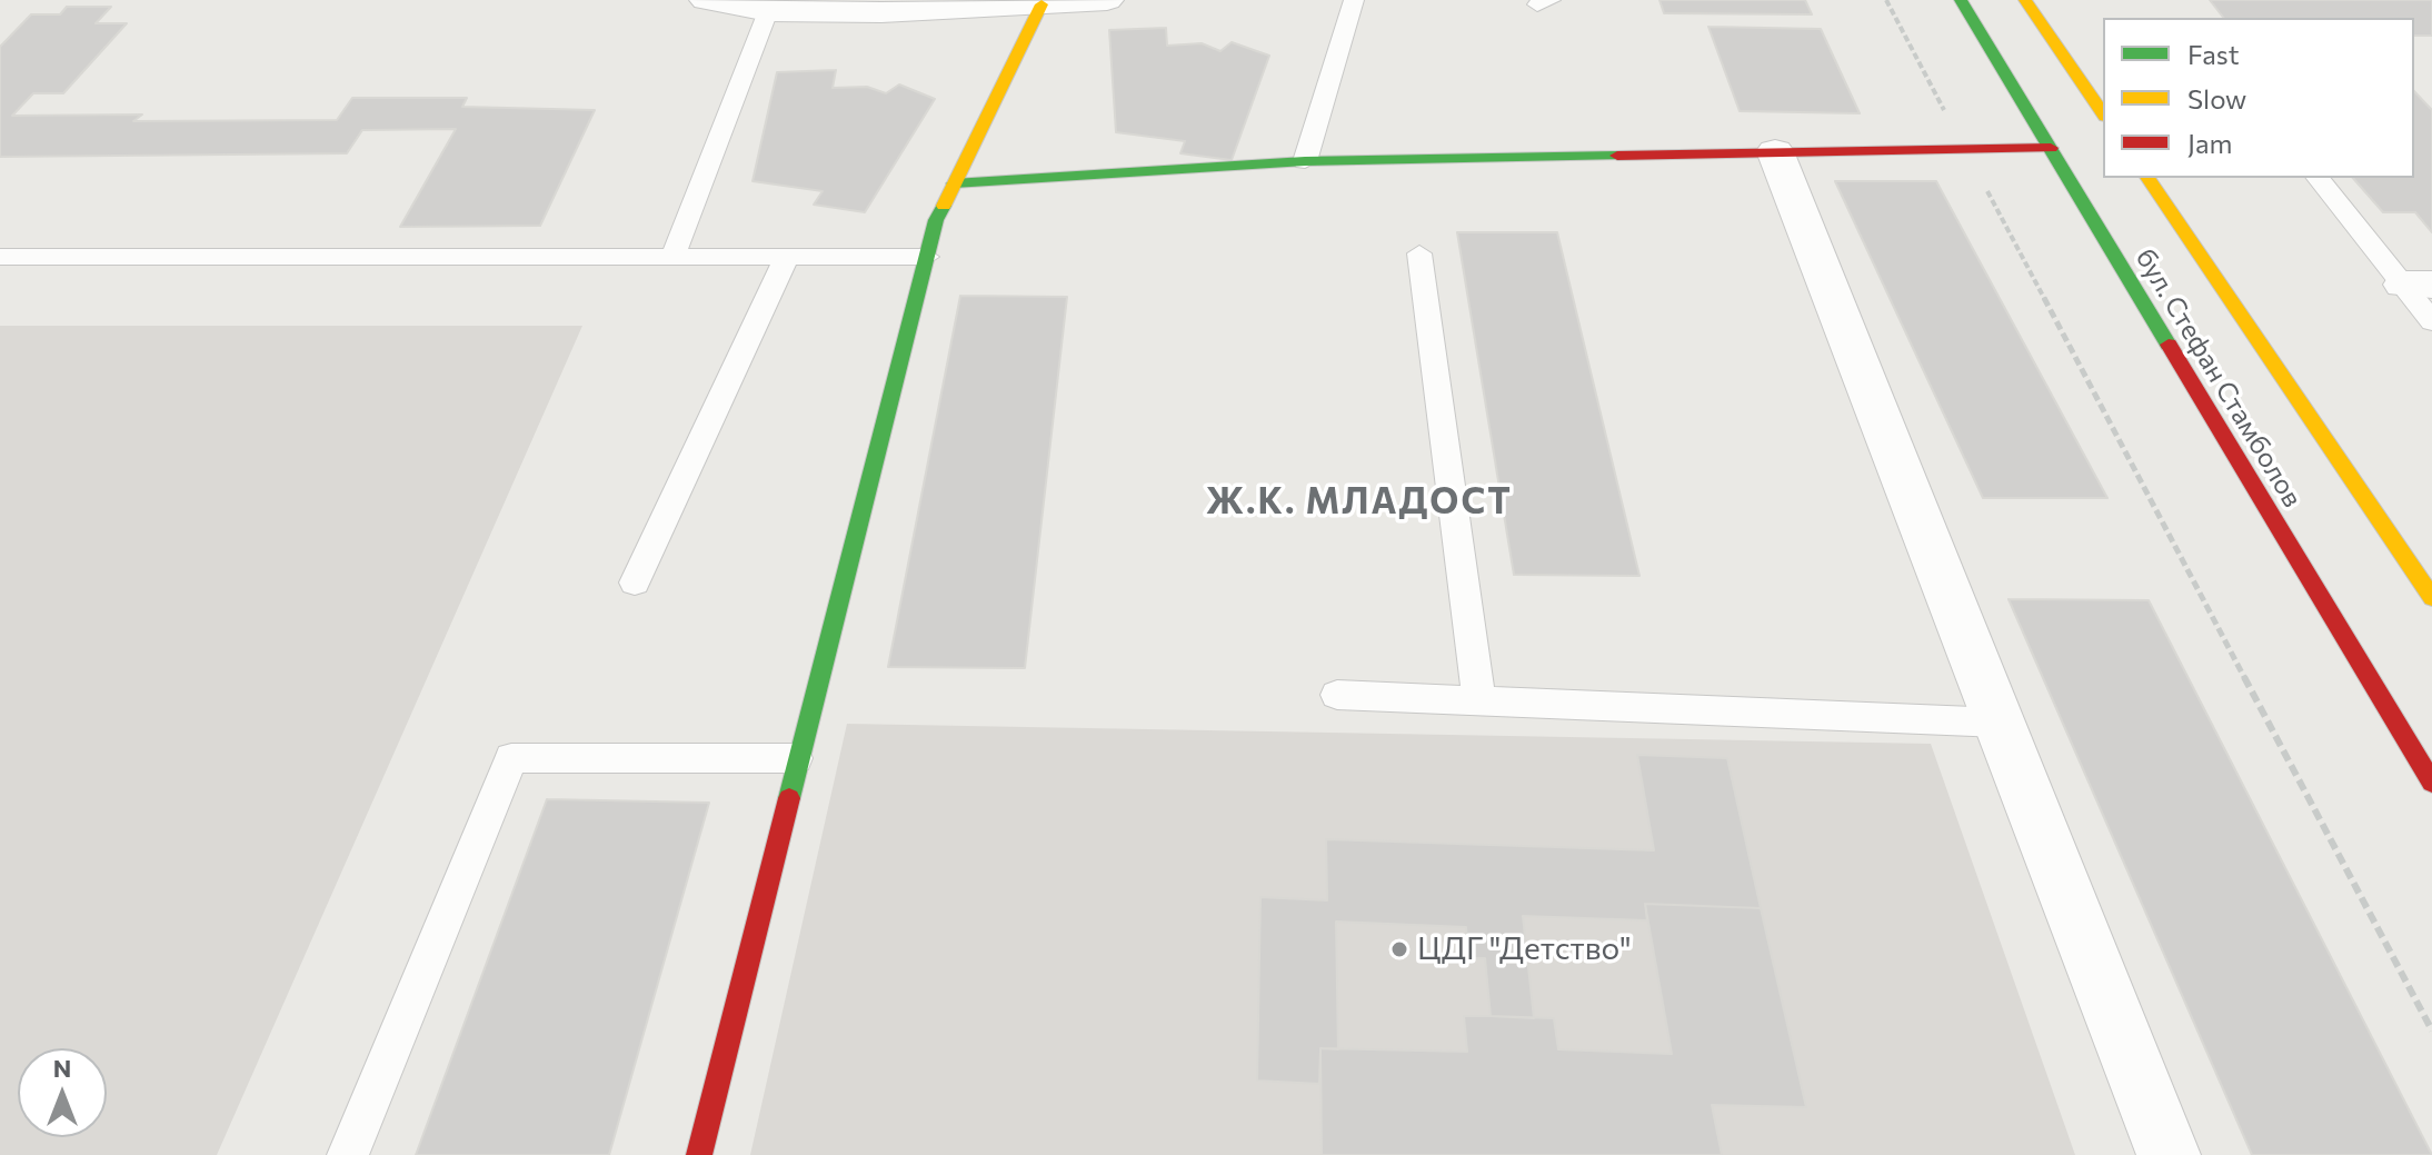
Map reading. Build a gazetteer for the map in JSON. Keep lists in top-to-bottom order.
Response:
{
  "streets": {
    "street": ["бул. Стефан Стамболов"]
  },
  "districts": ["Ж.К. МЛАДОСТ"],
  "places": ["ЦДГ \"Детство\""],
  "legend": ["Fast", "Slow", "Jam"],
  "north": "top"
}
